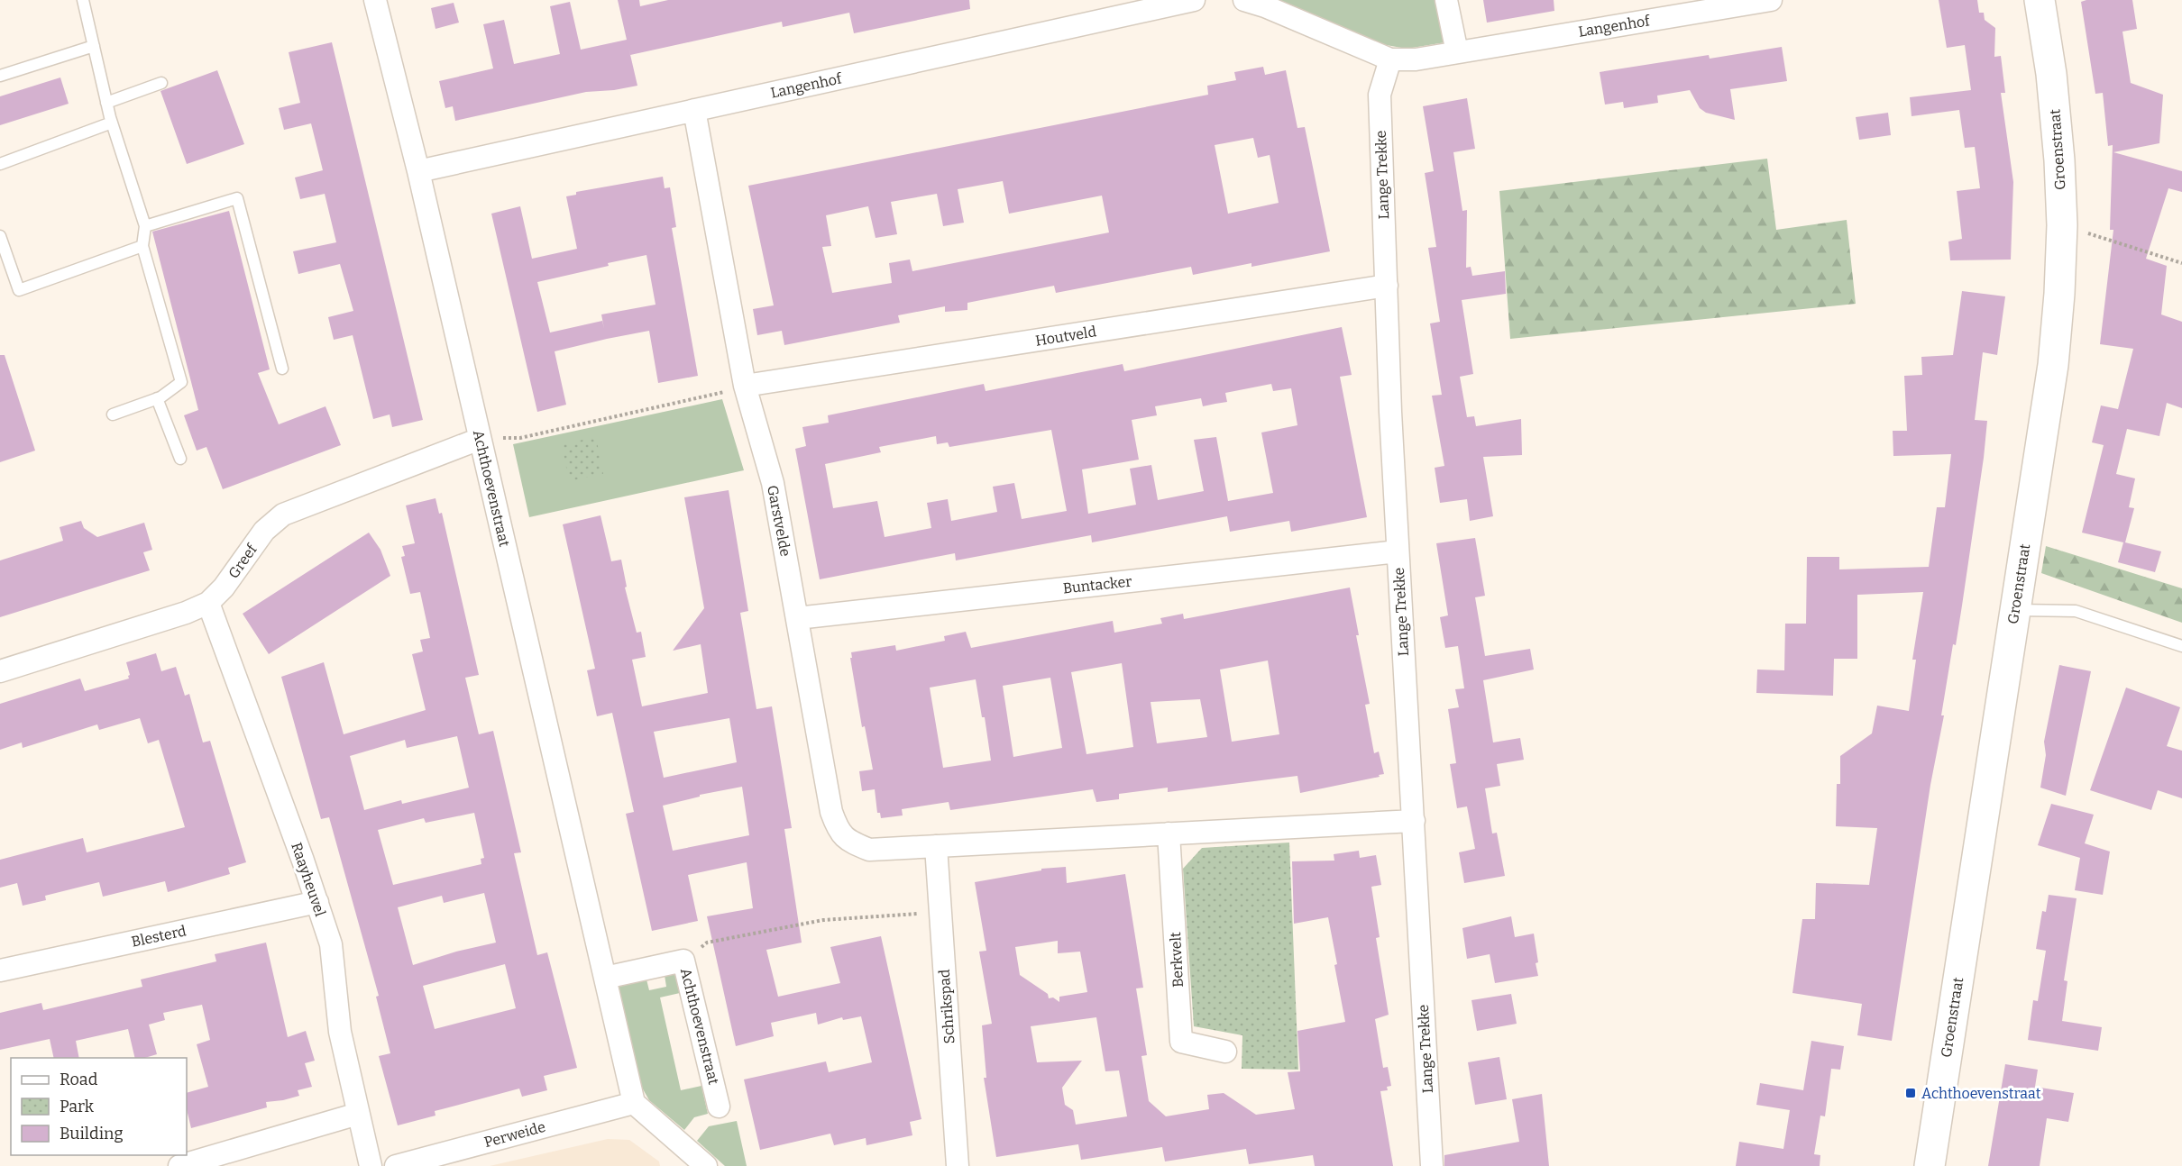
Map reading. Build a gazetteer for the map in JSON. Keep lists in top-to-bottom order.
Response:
{
  "streets": {
    "street": [
      "Langenhof",
      "Groenstraat",
      "Lange Trekke",
      "Houtveld",
      "Achthoevenstraat",
      "Garstvelde",
      "Greef",
      "Buntacker",
      "Raayheuvel",
      "Blesterd",
      "Berkvelt",
      "Schrikspad",
      "Perweide"
    ]
  },
  "crossings": [
    ["Langenhof", "Lange Trekke"],
    ["Langenhof", "Achthoevenstraat"],
    ["Langenhof", "Garstvelde"],
    ["Lange Trekke", "Houtveld"],
    ["Lange Trekke", "Buntacker"],
    ["Houtveld", "Garstvelde"],
    ["Achthoevenstraat", "Greef"],
    ["Achthoevenstraat", "Perweide"],
    ["Garstvelde", "Buntacker"],
    ["Garstvelde", "Schrikspad"],
    ["Greef", "Raayheuvel"],
    ["Raayheuvel", "Blesterd"]
  ],
  "places": {
    "transit": ["Achthoevenstraat"]
  },
  "legend": ["Road", "Park", "Building"]
}
